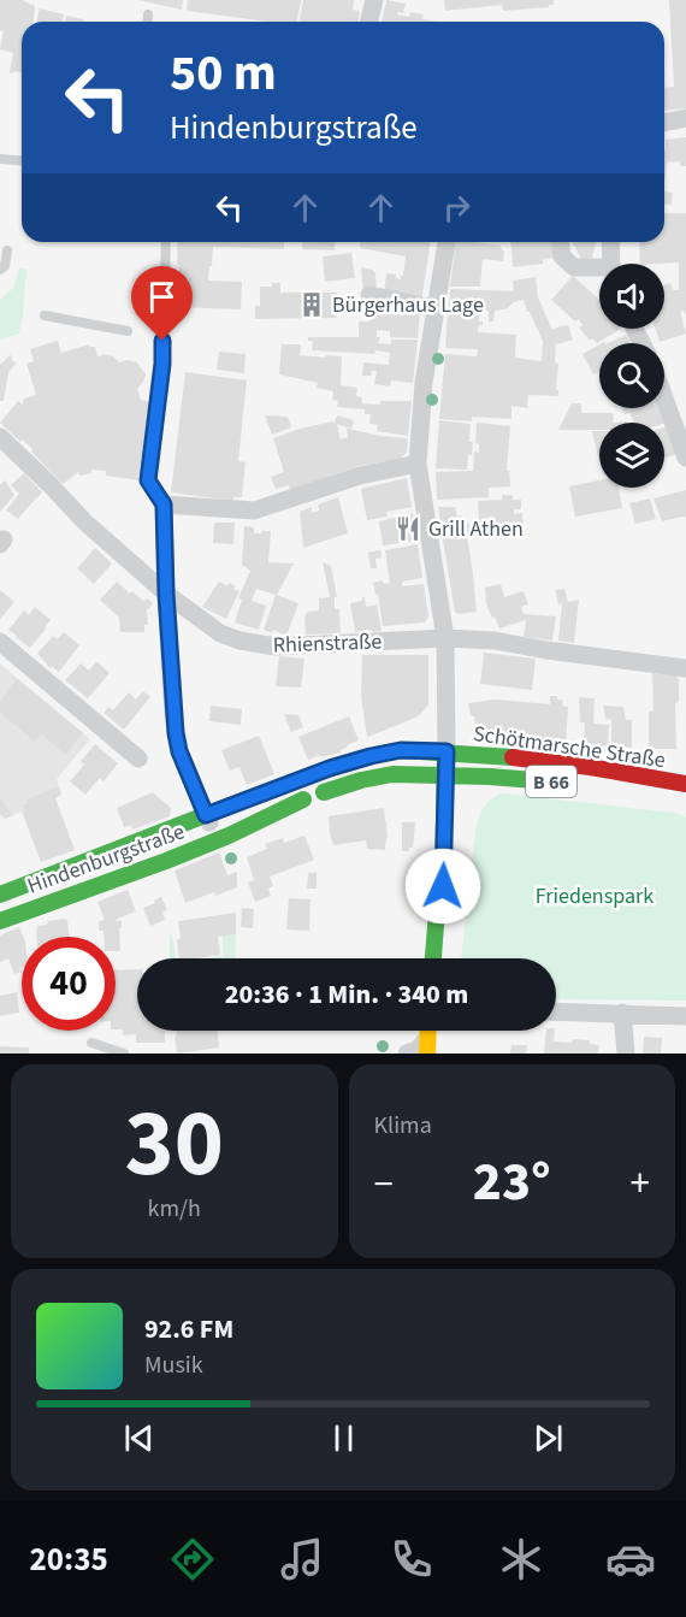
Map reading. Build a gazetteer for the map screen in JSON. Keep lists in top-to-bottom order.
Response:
{
  "streets": {
    "main road": ["Schötmarsche Straße", "B 66", "Hindenburgstraße"],
    "street": ["Rhienstraße"]
  },
  "crossings": [
    ["Schötmarsche Straße", "Hindenburgstraße"]
  ],
  "parks": ["Friedenspark"],
  "places": {
    "building": ["Bürgerhaus Lage"],
    "restaurant": ["Grill Athen"]
  },
  "page": {
    "turn": ["50 m", "Hindenburgstraße"],
    "limit": "40",
    "trip": "20:36 · 1 Min. · 340 m",
    "tile": [
      ["30", "km/h"],
      "Klima"
    ],
    "heat": ["−", "23°", "+"],
    "song": ["92.6 FM", "Musik"],
    "tabs": "20:35"
  }
}
